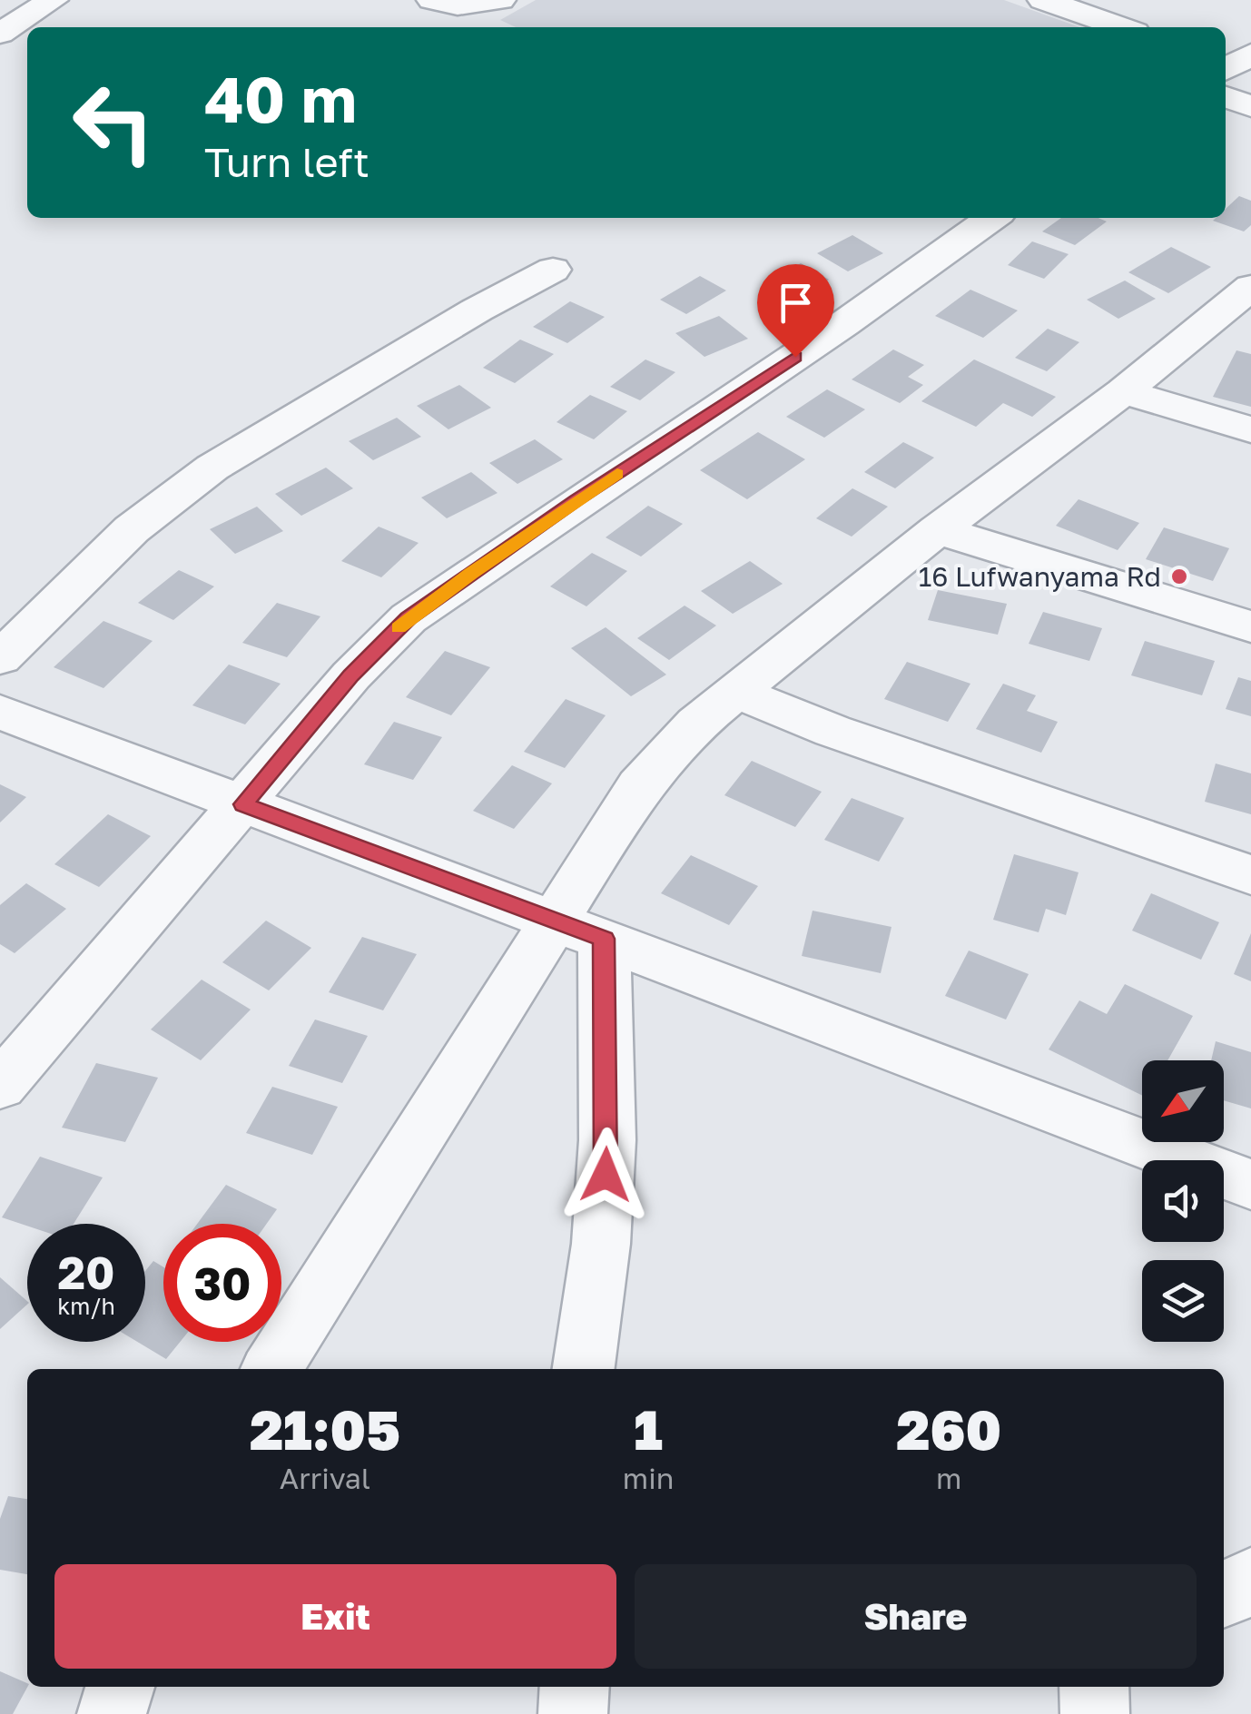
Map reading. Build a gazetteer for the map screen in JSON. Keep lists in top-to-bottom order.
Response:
{
  "places": ["16 Lufwanyama Rd"],
  "north": "bottom left",
  "page": {
    "turn": ["40 m", "Turn left"],
    "speed": "20 km/h",
    "limit": "30",
    "eta": [
      "21:05",
      "Arrival",
      "1",
      "min",
      "260",
      "m"
    ],
    "buttons": ["Exit", "Share"]
  }
}
